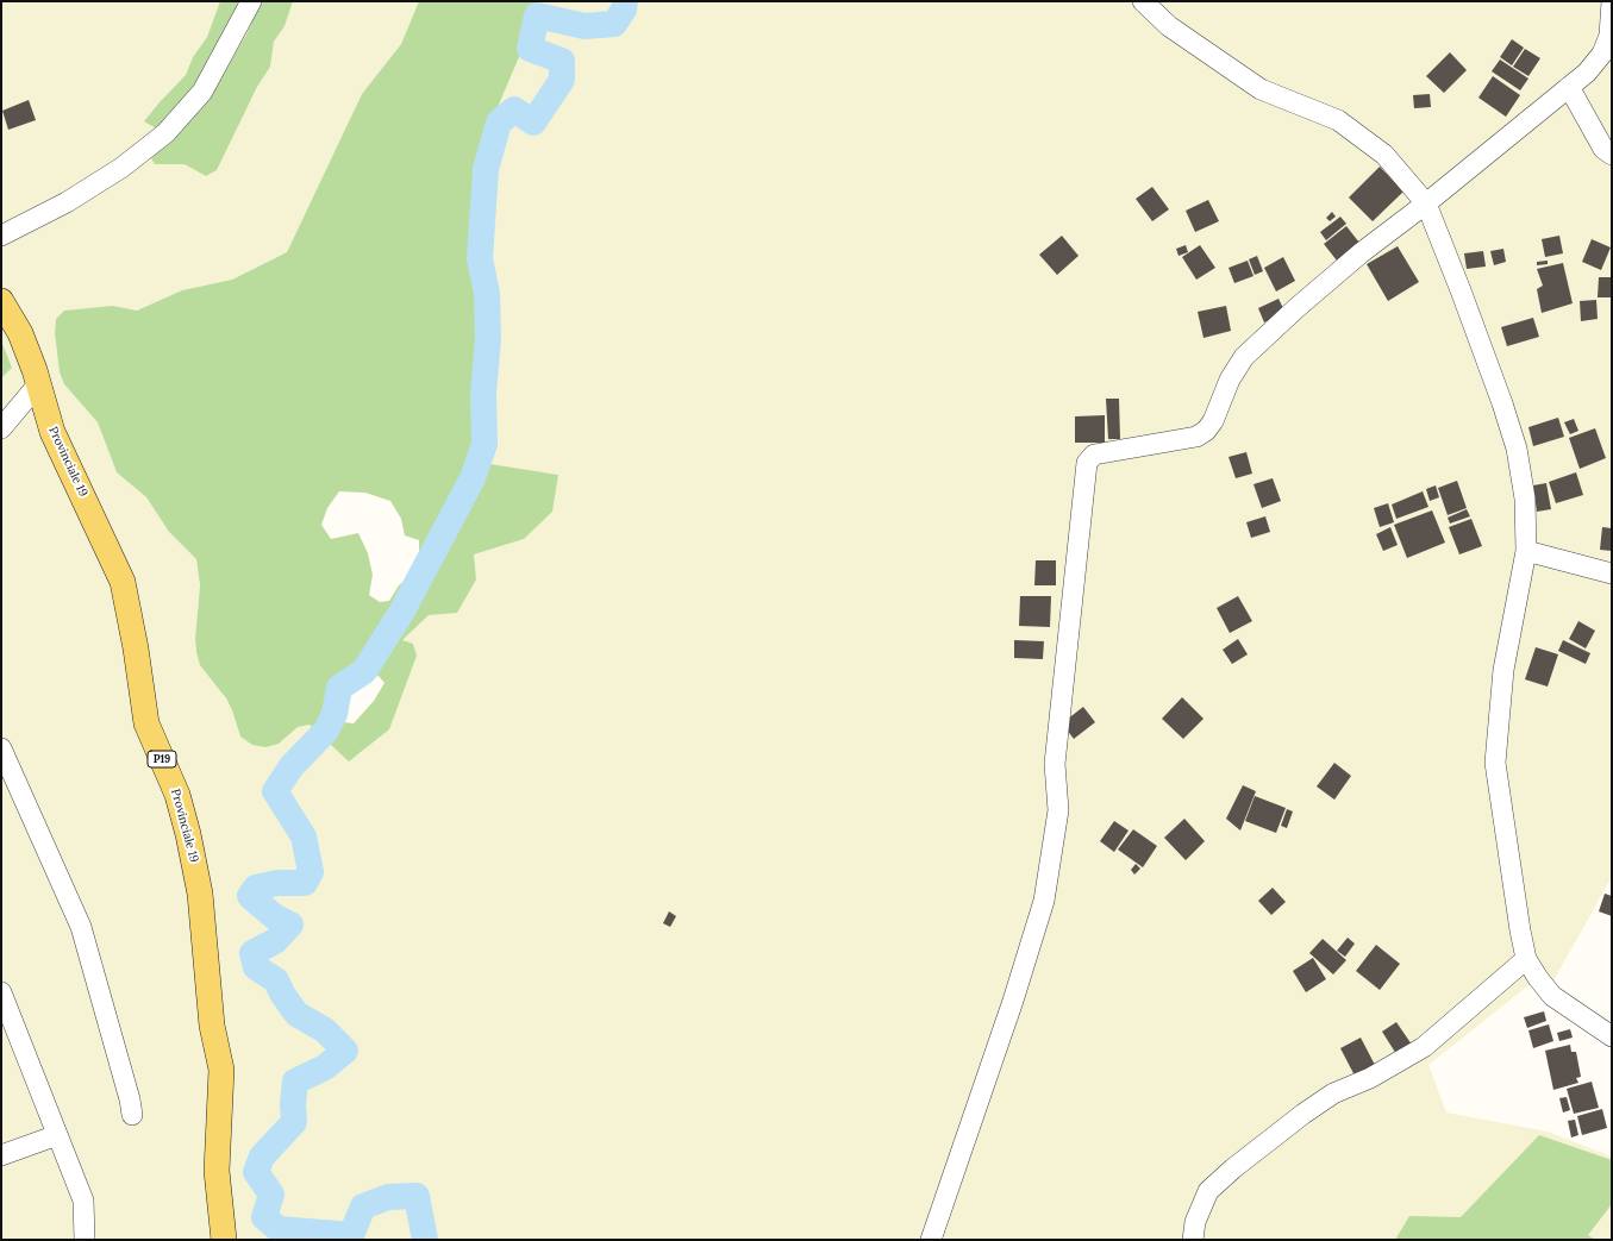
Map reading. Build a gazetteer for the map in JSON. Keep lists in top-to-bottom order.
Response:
{
  "streets": {
    "main road": ["Provinciale 19", "P19"]
  }
}
